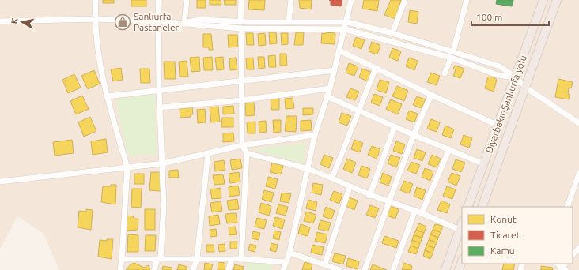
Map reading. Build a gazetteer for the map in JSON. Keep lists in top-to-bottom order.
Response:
{
  "streets": {
    "highway": ["Diyarbakır-Şanlıurfa yolu"]
  },
  "places": {
    "shop": ["Sanlıurfa Pastaneleri"]
  },
  "legend": ["Konut", "Ticaret", "Kamu"],
  "scale_bar": "100 m",
  "north": "left"
}
